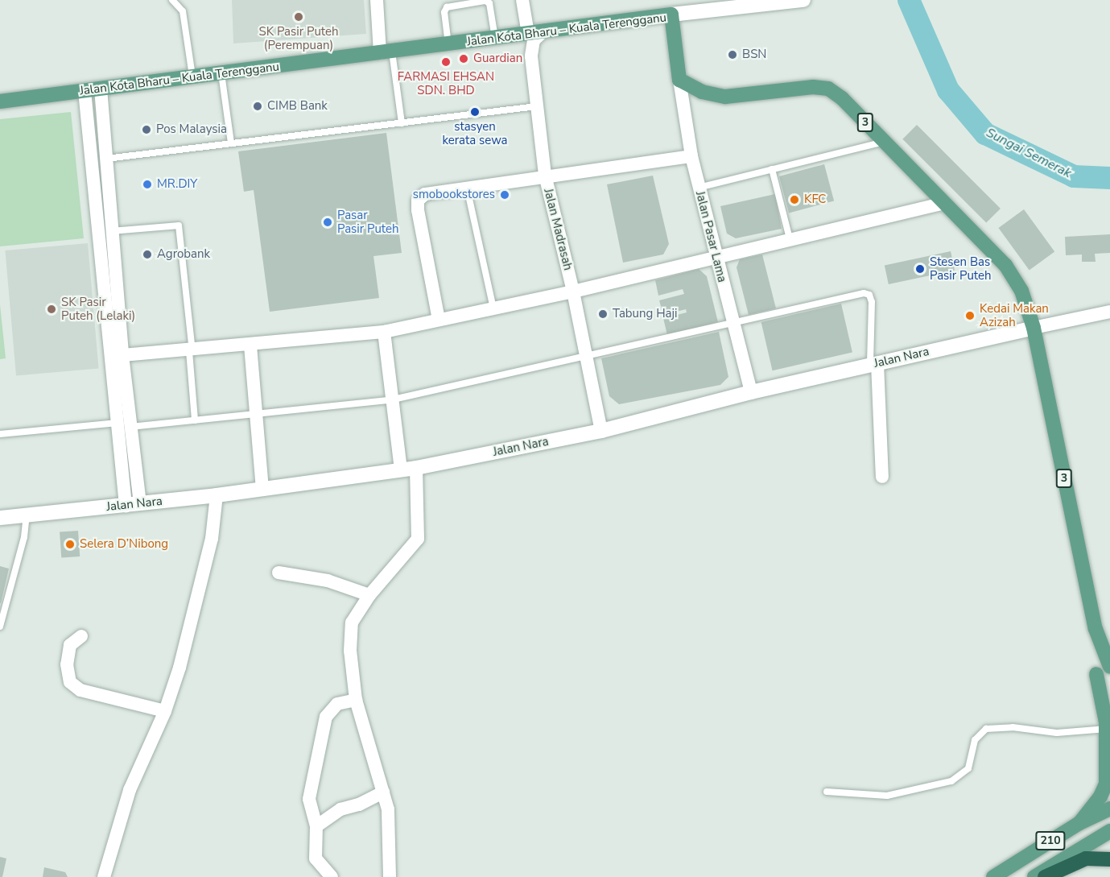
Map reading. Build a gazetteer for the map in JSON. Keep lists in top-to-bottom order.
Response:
{
  "streets": {
    "main road": [
      "Jalan Kota Bharu – Kuala Terengganu",
      "3",
      "Jalan Nara",
      "210"
    ],
    "street": ["Jalan Madrasah", "Jalan Pasar Lama"]
  },
  "crossings": [
    ["Jalan Kota Bharu – Kuala Terengganu", "3"],
    ["Jalan Kota Bharu – Kuala Terengganu", "Jalan Madrasah"],
    ["Jalan Kota Bharu – Kuala Terengganu", "Jalan Pasar Lama"],
    ["3", "Jalan Pasar Lama"],
    ["3", "Jalan Nara"],
    ["Jalan Madrasah", "Jalan Nara"],
    ["Jalan Pasar Lama", "Jalan Nara"]
  ],
  "water": ["Sungai Semerak"],
  "places": [
    "SK Pasir Puteh (Perempuan)",
    "BSN",
    "Guardian",
    "FARMASI EHSAN SDN. BHD",
    "CIMB Bank",
    "stasyen kerata sewa",
    "Pos Malaysia",
    "MR.DIY",
    "smobookstores",
    "KFC",
    "Pasar Pasir Puteh",
    "Agrobank",
    "Stesen Bas Pasir Puteh",
    "SK Pasir Puteh (Lelaki)",
    "Tabung Haji",
    "Kedai Makan Azizah",
    "Selera D’Nibong"
  ]
}
